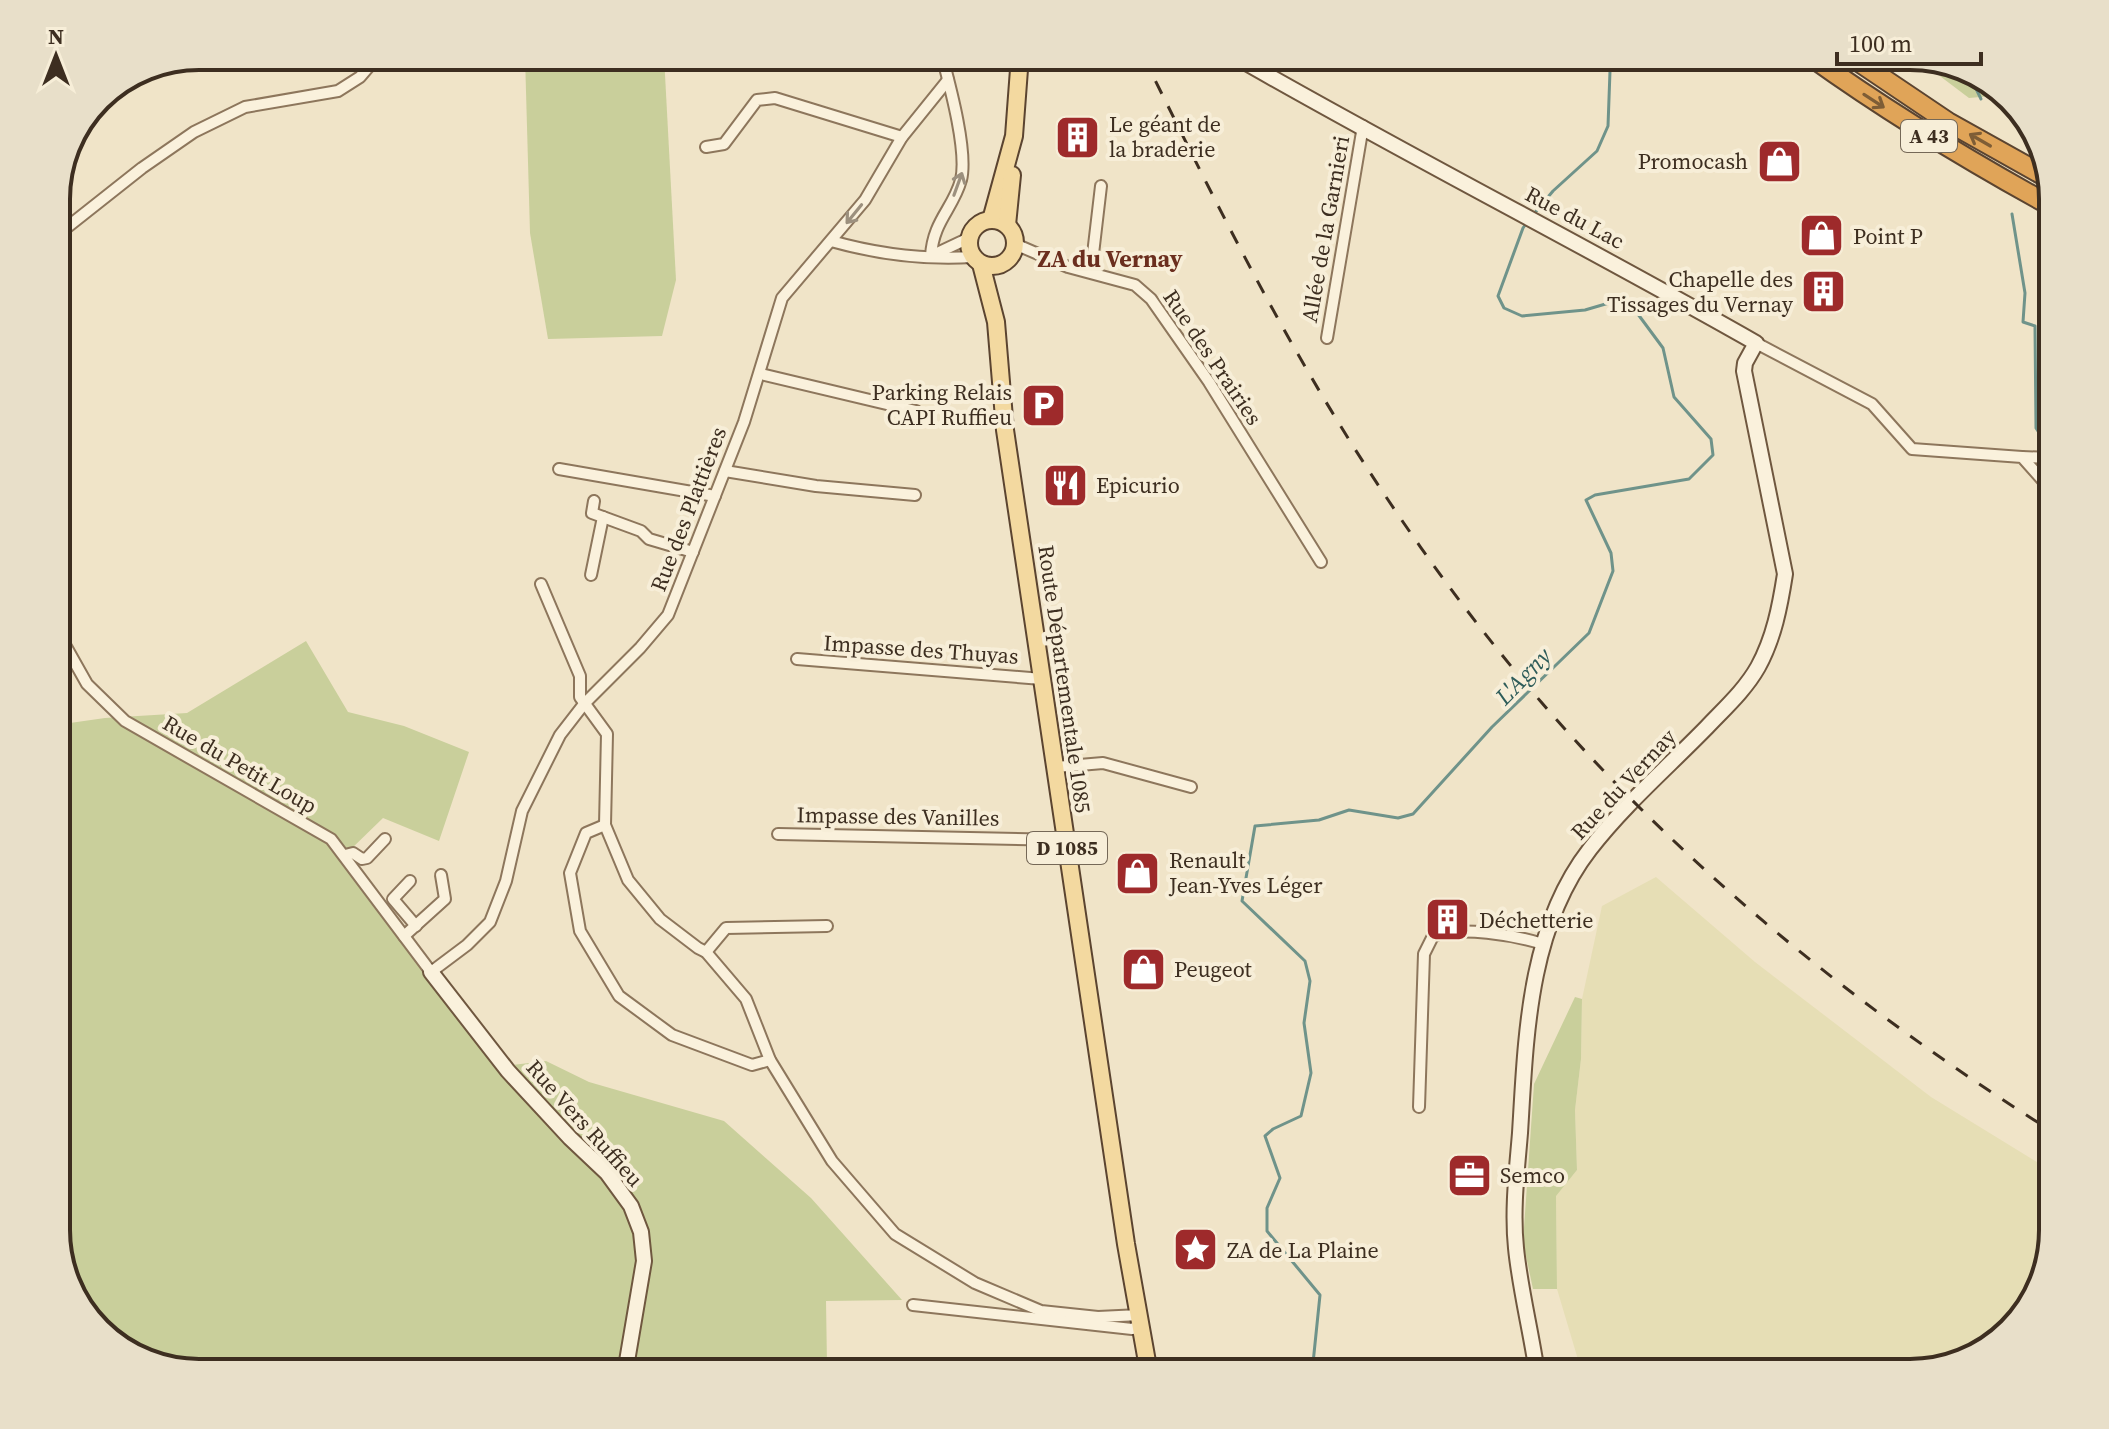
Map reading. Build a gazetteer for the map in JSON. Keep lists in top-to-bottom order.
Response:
{
  "streets": {
    "highway": ["A 43"],
    "main road": ["Route Départementale 1085", "D 1085"],
    "street": [
      "Rue du Lac",
      "Allée de la Garnieri",
      "Rue des Prairies",
      "Rue des Plattières",
      "Impasse des Thuyas",
      "Rue du Petit Loup",
      "Rue du Vernay",
      "Impasse des Vanilles",
      "Rue Vers Ruffieu"
    ]
  },
  "crossings": [
    ["Rue du Lac", "Allée de la Garnieri"],
    ["Rue du Lac", "Rue du Vernay"],
    ["Rue des Prairies", "D 1085"],
    ["Rue des Plattières", "Rue du Petit Loup"],
    ["Rue des Plattières", "Rue Vers Ruffieu"],
    ["Impasse des Thuyas", "Route Départementale 1085"],
    ["Route Départementale 1085", "Impasse des Vanilles"],
    ["Route Départementale 1085", "D 1085"],
    ["Rue du Petit Loup", "Rue Vers Ruffieu"]
  ],
  "districts": ["ZA du Vernay"],
  "water": ["L'Agny"],
  "places": {
    "building": ["Le géant de la braderie", "Chapelle des Tissages du Vernay", "Déchetterie"],
    "shop": [
      "Promocash",
      "Point P",
      "Renault Jean-Yves Léger",
      "Peugeot"
    ],
    "parking": ["Parking Relais CAPI Ruffieu"],
    "restaurant": ["Epicurio"],
    "office": ["Semco"],
    "place": ["ZA de La Plaine"]
  },
  "scale_bar": "100 m",
  "north": "top"
}
